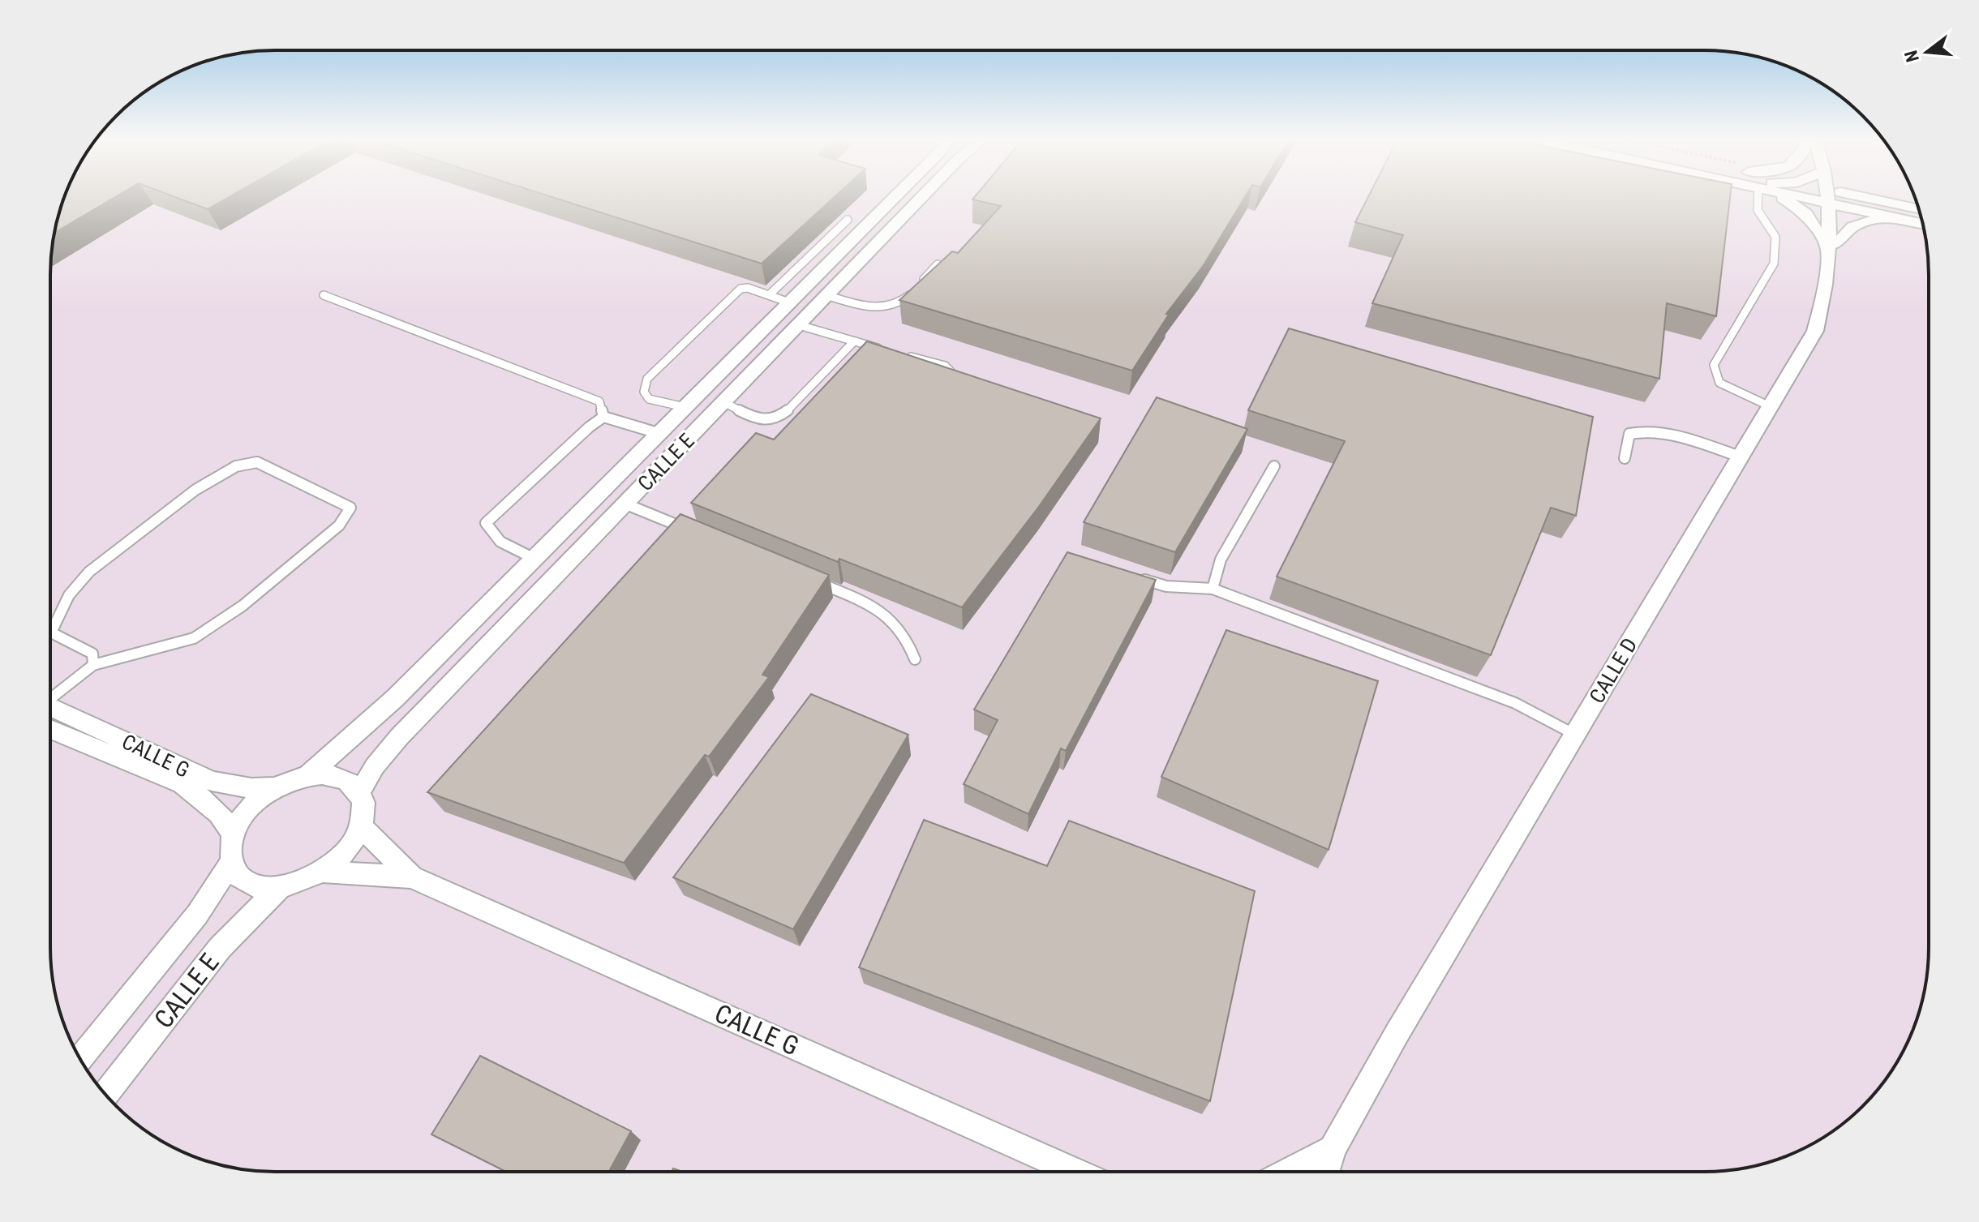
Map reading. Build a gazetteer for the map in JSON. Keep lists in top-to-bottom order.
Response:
{
  "streets": {
    "street": ["CALLE E", "CALLE D", "CALLE G"]
  },
  "crossings": [
    ["CALLE E", "CALLE G"]
  ],
  "north": "left"
}
